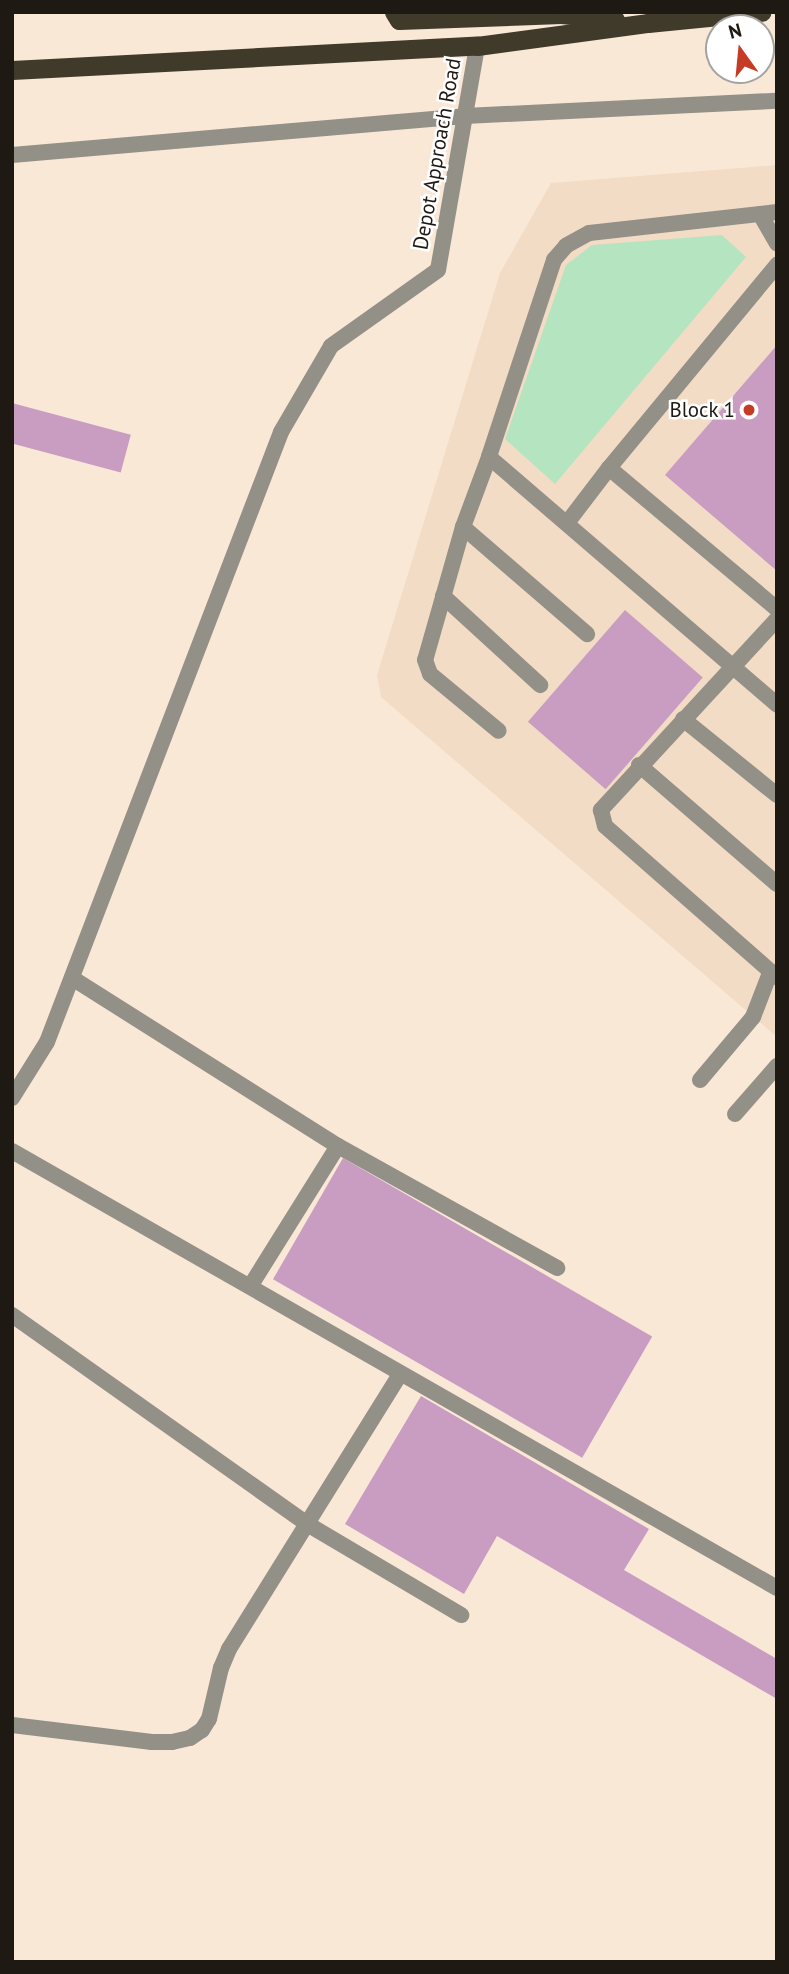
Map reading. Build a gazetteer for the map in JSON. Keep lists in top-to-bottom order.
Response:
{
  "streets": {
    "lane": ["Depot Approach Road"]
  },
  "places": ["Block 1"],
  "north": "top"
}
